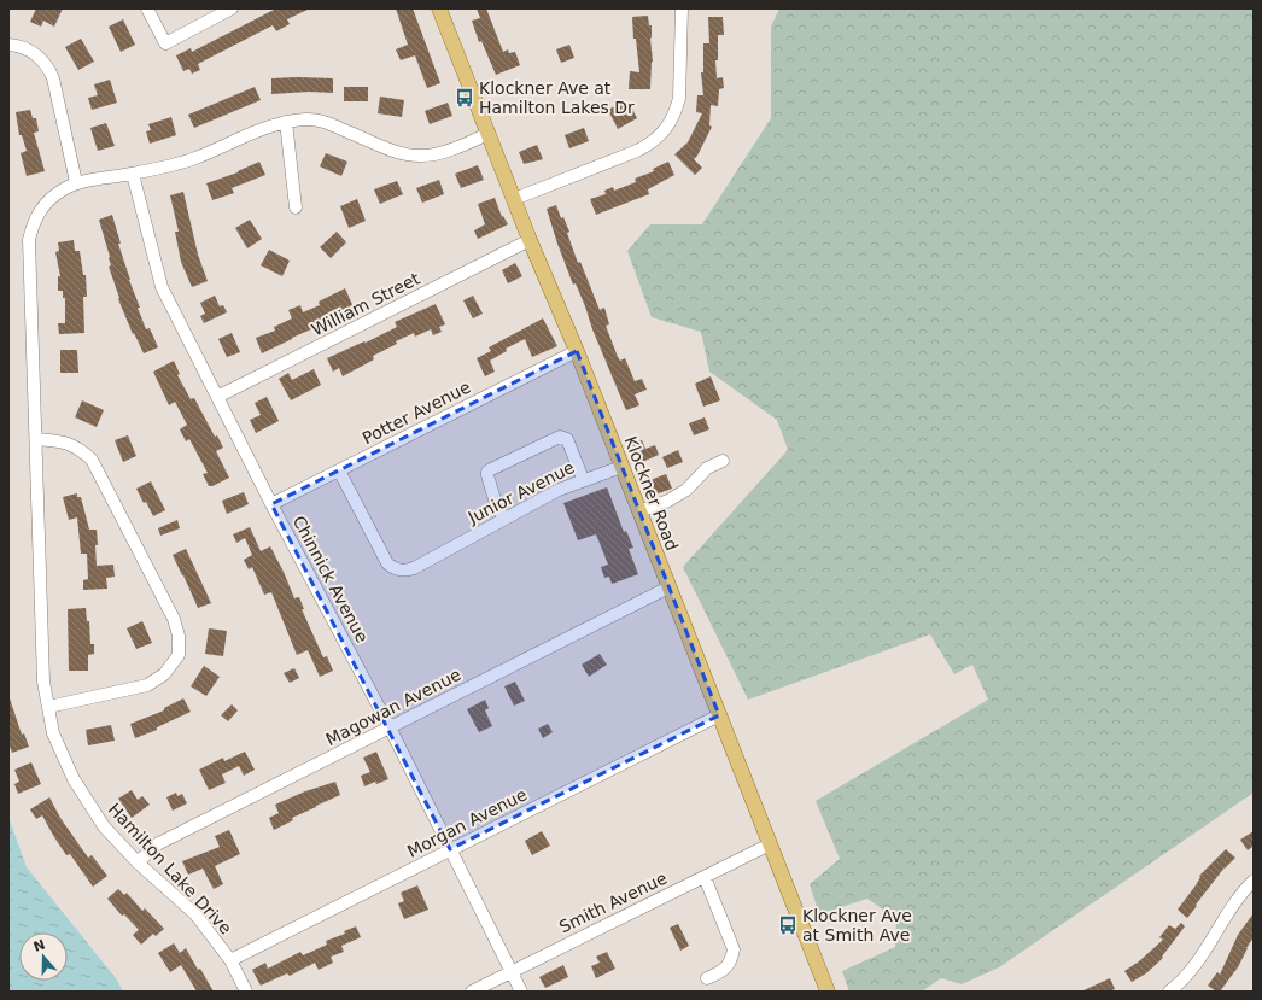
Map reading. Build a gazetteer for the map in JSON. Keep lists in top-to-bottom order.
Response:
{
  "streets": {
    "main road": ["Klockner Road"],
    "street": [
      "William Street",
      "Potter Avenue",
      "Junior Avenue",
      "Chinnick Avenue",
      "Magowan Avenue",
      "Morgan Avenue",
      "Hamilton Lake Drive",
      "Smith Avenue"
    ]
  },
  "crossings": [
    ["William Street", "Klockner Road"],
    ["William Street", "Chinnick Avenue"],
    ["Potter Avenue", "Junior Avenue"],
    ["Potter Avenue", "Klockner Road"],
    ["Potter Avenue", "Chinnick Avenue"],
    ["Junior Avenue", "Klockner Road"],
    ["Klockner Road", "Magowan Avenue"],
    ["Klockner Road", "Morgan Avenue"],
    ["Klockner Road", "Hamilton Lake Drive"],
    ["Klockner Road", "Smith Avenue"],
    ["Chinnick Avenue", "Magowan Avenue"],
    ["Chinnick Avenue", "Morgan Avenue"],
    ["Chinnick Avenue", "Hamilton Lake Drive"],
    ["Chinnick Avenue", "Smith Avenue"],
    ["Magowan Avenue", "Hamilton Lake Drive"],
    ["Morgan Avenue", "Hamilton Lake Drive"]
  ],
  "places": {
    "bus stop": ["Klockner Ave at Hamilton Lakes Dr", "Klockner Ave at Smith Ave"]
  },
  "north": "top"
}
